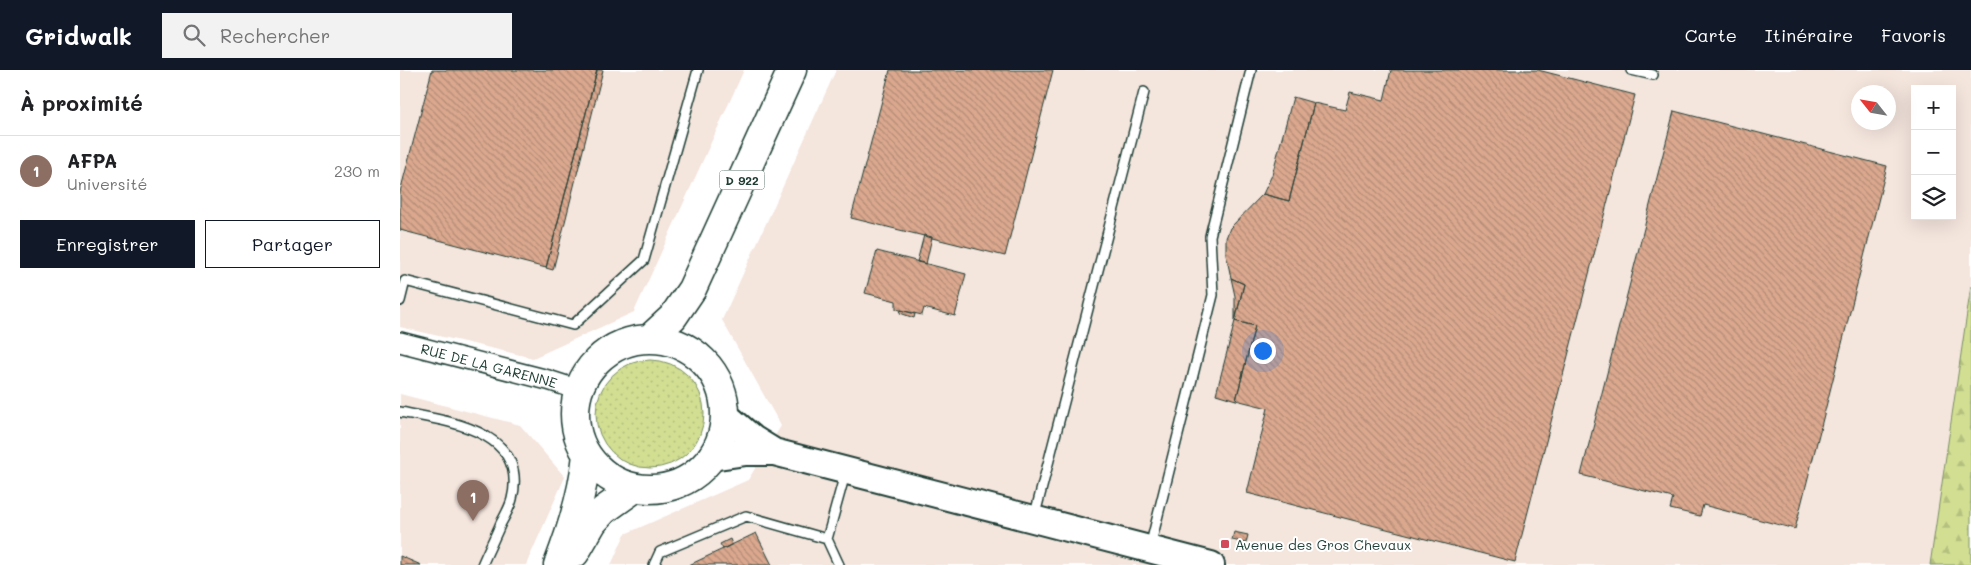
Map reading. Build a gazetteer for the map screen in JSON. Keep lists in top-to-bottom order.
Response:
{
  "streets": {
    "main road": ["D 922"],
    "street": ["RUE DE LA GARENNE"]
  },
  "crossings": [
    ["D 922", "RUE DE LA GARENNE"]
  ],
  "places": {
    "transit": ["Avenue des Gros Chevaux"]
  },
  "north": "top left",
  "page": {
    "header": "Gridwalk",
    "search": "Rechercher",
    "nav": ["Carte", "Itinéraire", "Favoris"],
    "heading": "À proximité",
    "map_buttons": ["+", "−"],
    "list": [
      {
        "mark": "1",
        "name": "AFPA",
        "note": "Université",
        "value": "230 m"
      }
    ],
    "buttons": ["Enregistrer", "Partager"],
    "pins": "1"
  }
}
